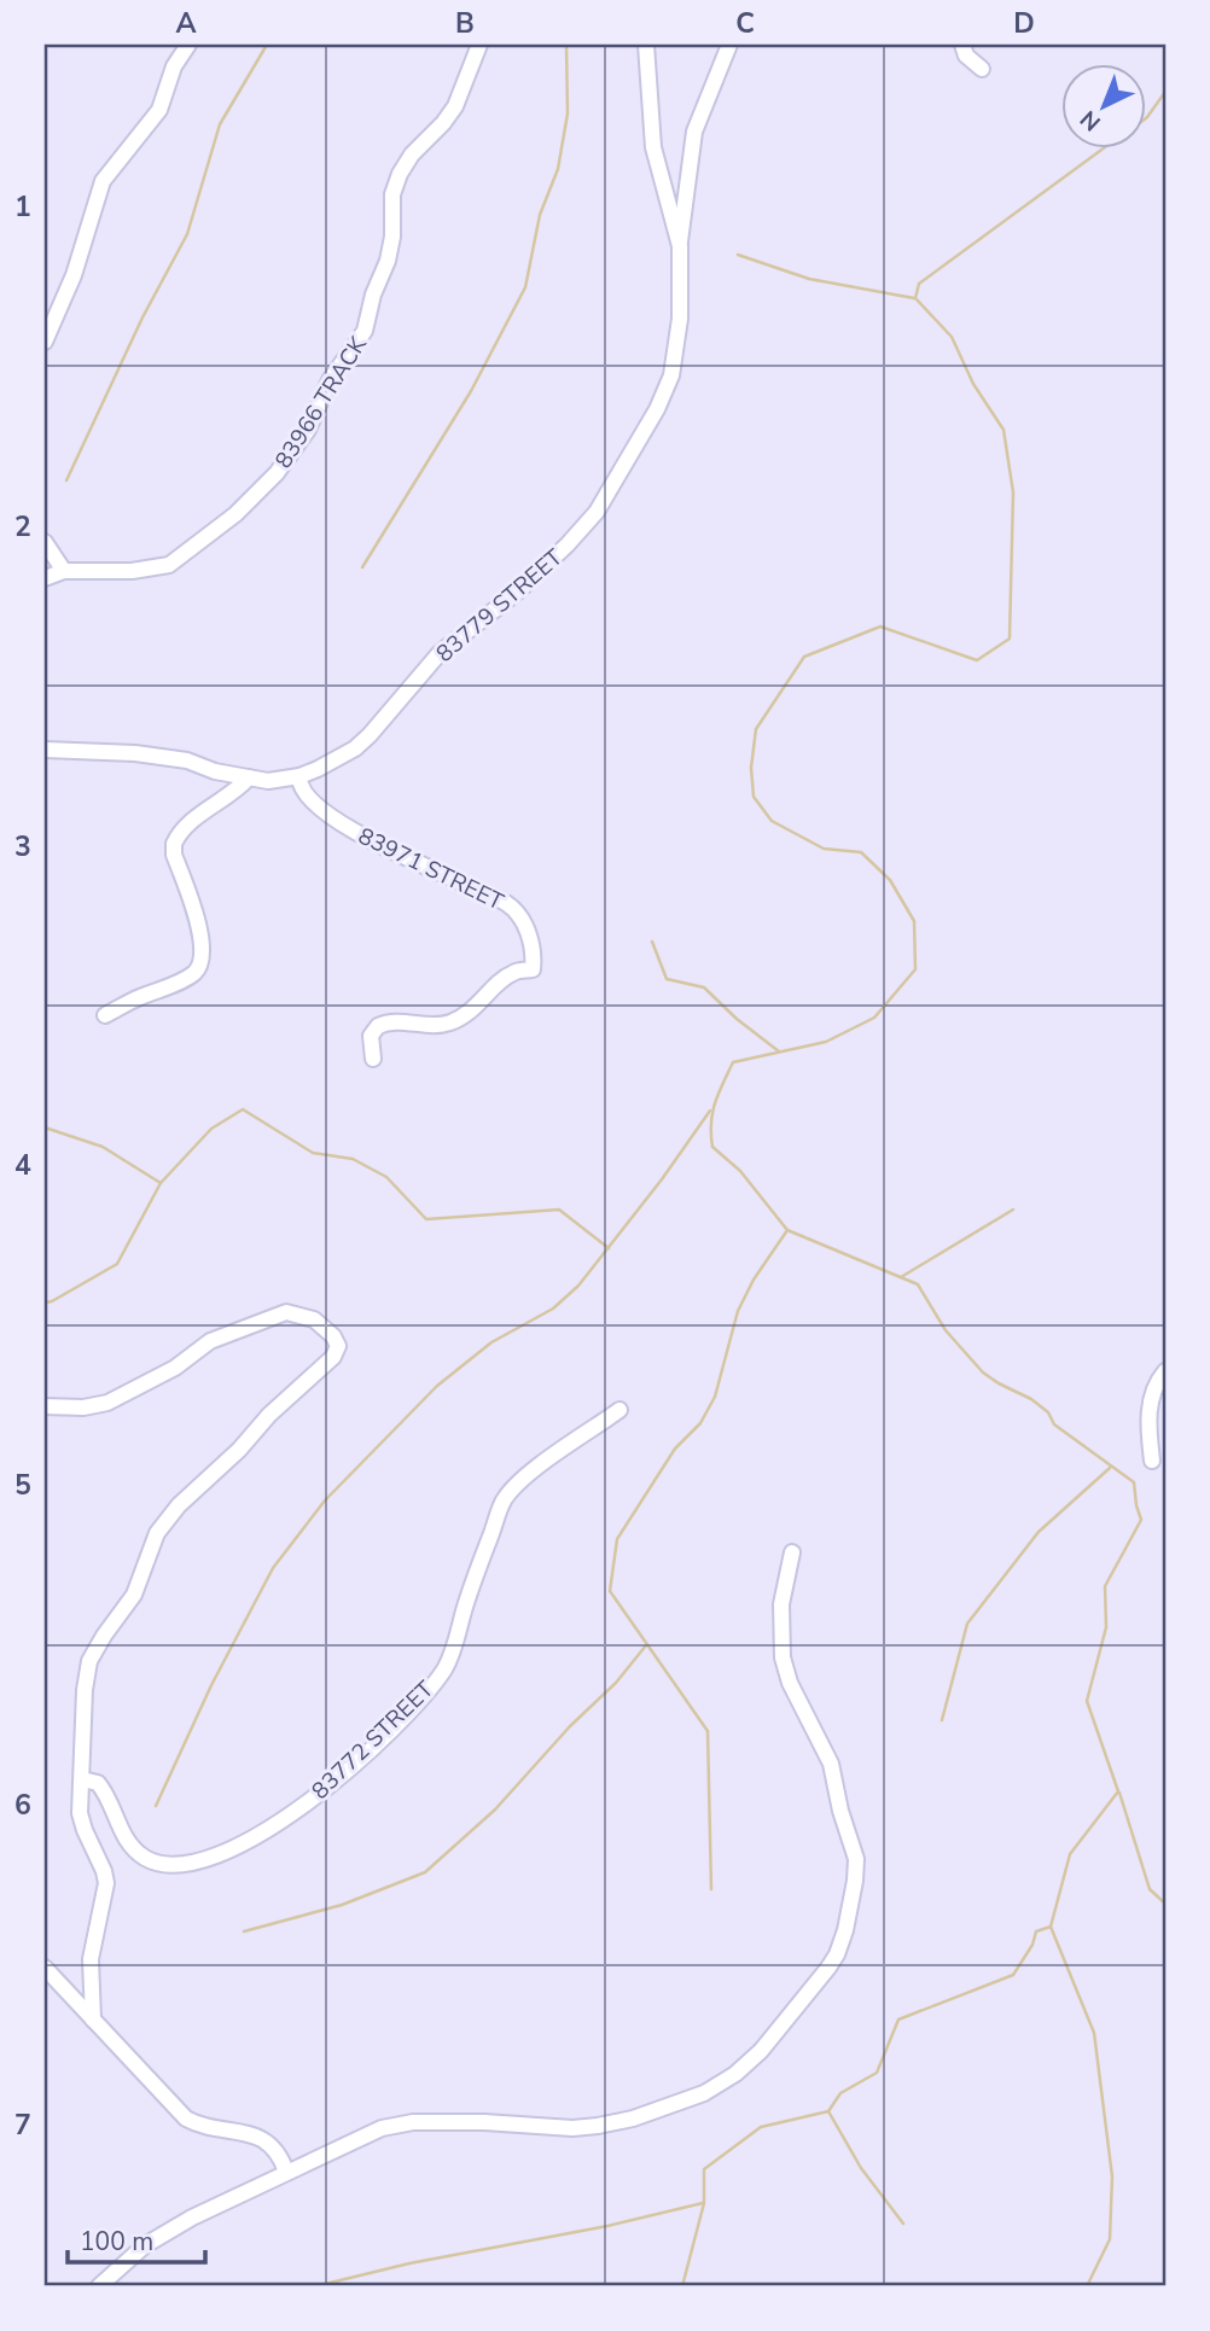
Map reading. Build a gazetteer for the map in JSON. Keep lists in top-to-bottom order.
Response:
{
  "streets": {
    "street": [
      "83966 TRACK",
      "83779 STREET",
      "83971 STREET",
      "83772 STREET"
    ]
  },
  "crossings": [
    ["83779 STREET", "83971 STREET"]
  ],
  "scale_bar": "100 m",
  "north": "bottom left",
  "grid": {
    "columns": [
      "A",
      "B",
      "C",
      "D"
    ],
    "rows": [
      "1",
      "2",
      "3",
      "4",
      "5",
      "6",
      "7"
    ]
  }
}
